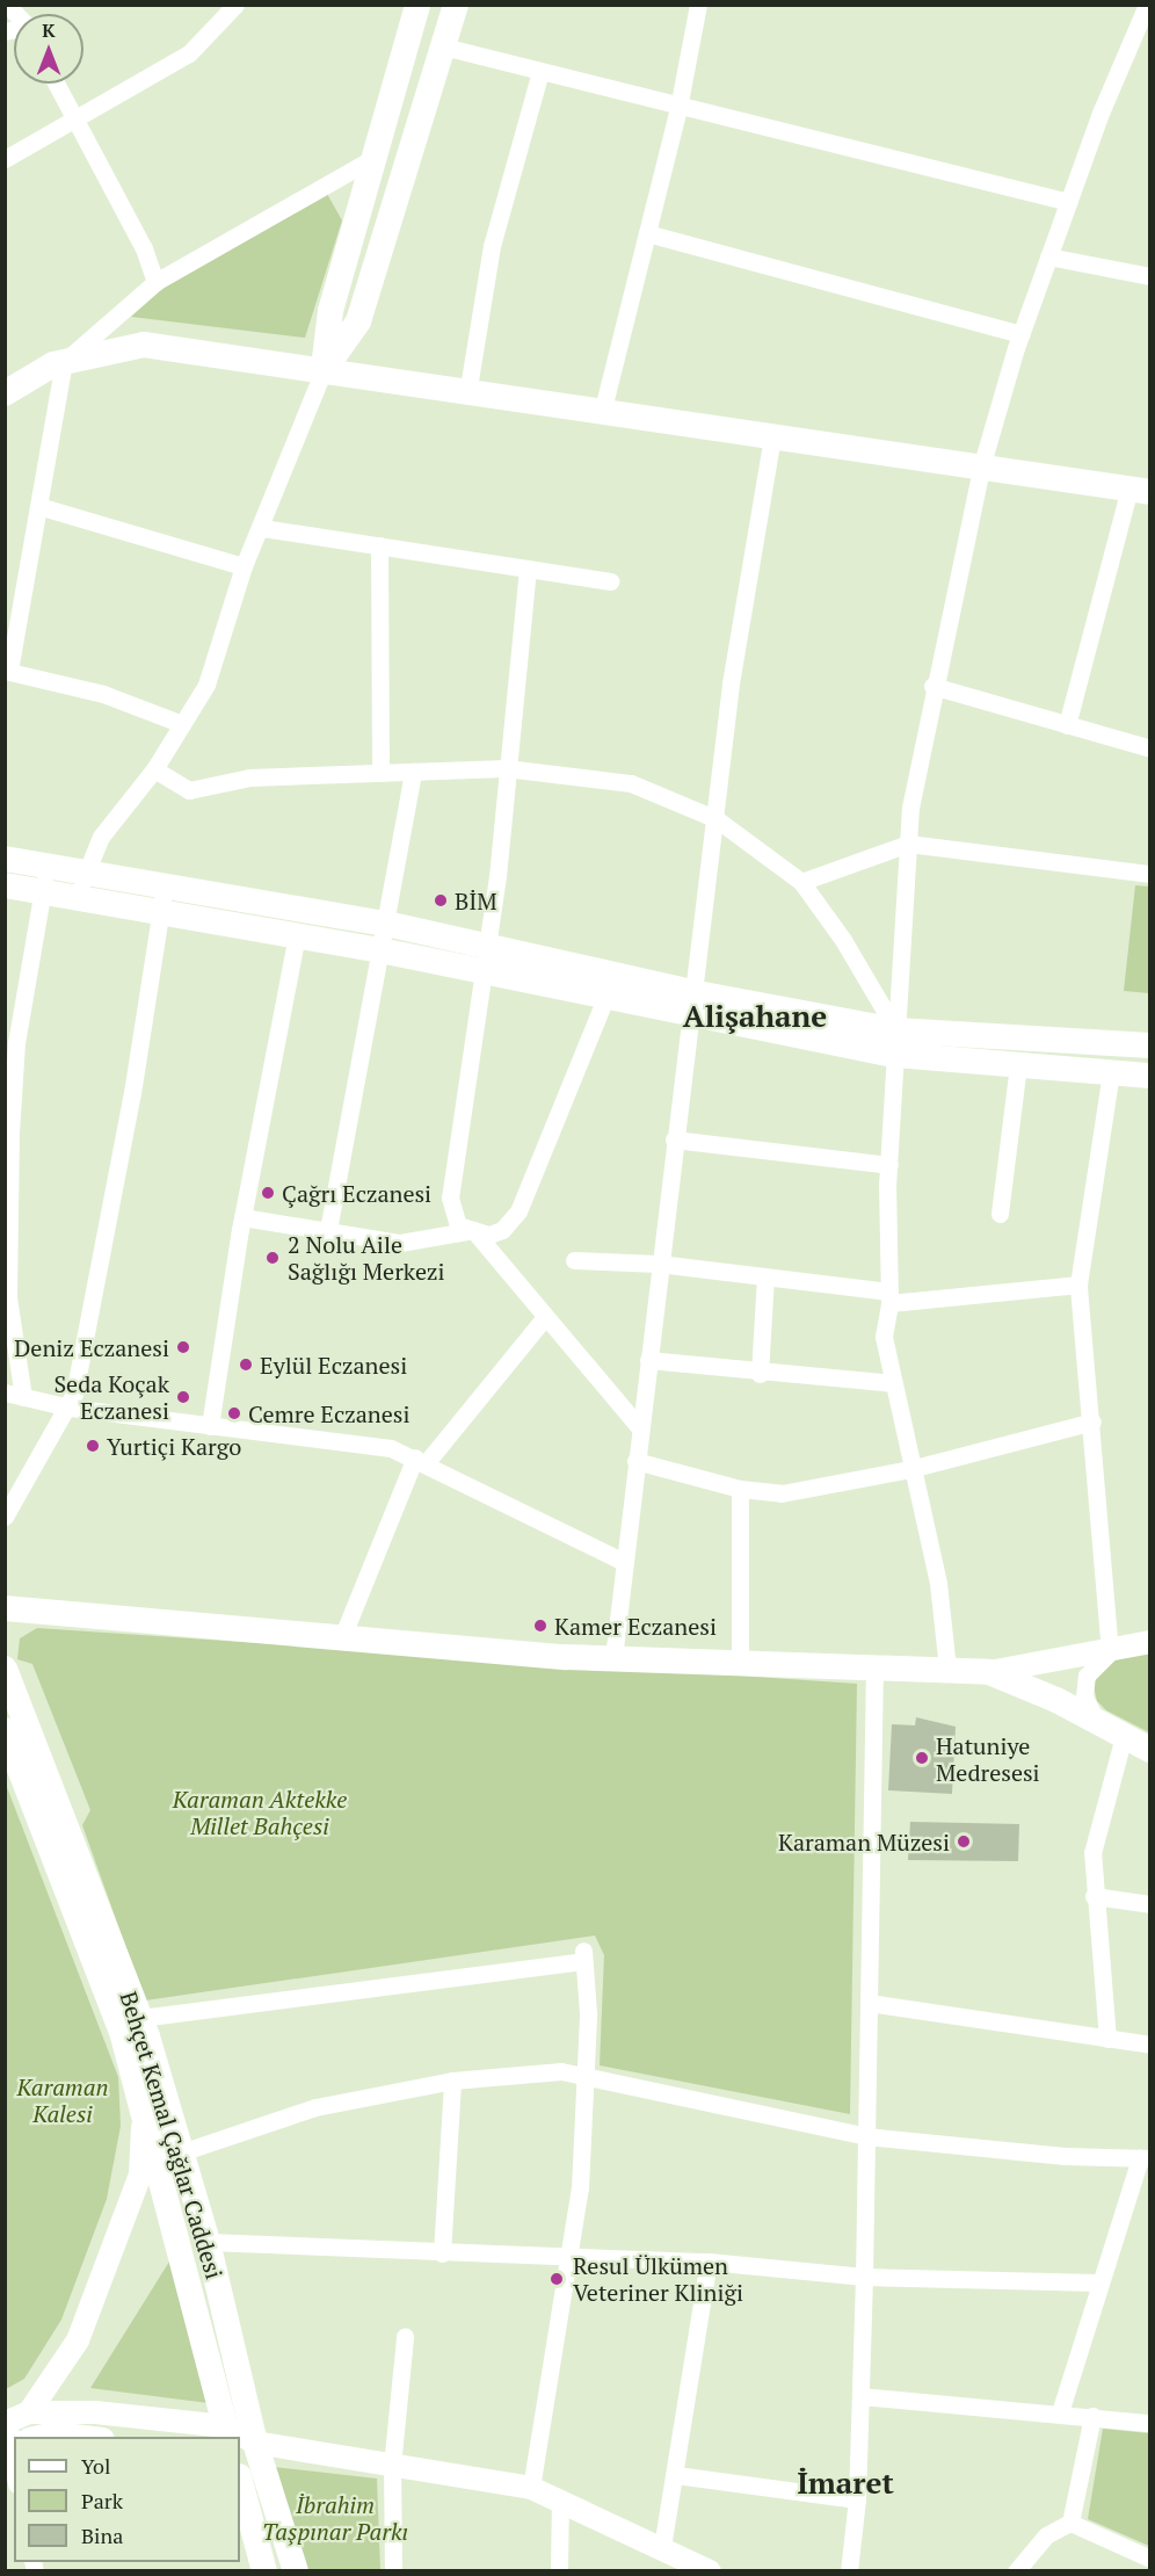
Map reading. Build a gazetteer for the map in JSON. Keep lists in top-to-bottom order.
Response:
{
  "streets": {
    "main road": ["Behçet Kemal Çağlar Caddesi"]
  },
  "districts": ["Alişahane", "İmaret"],
  "parks": ["Karaman Aktekke Millet Bahçesi", "Karaman Kalesi", "İbrahim Taşpınar Parkı"],
  "places": [
    "BİM",
    "Çağrı Eczanesi",
    "2 Nolu Aile Sağlığı Merkezi",
    "Deniz Eczanesi",
    "Eylül Eczanesi",
    "Seda Koçak Eczanesi",
    "Cemre Eczanesi",
    "Yurtiçi Kargo",
    "Kamer Eczanesi",
    "Hatuniye Medresesi",
    "Karaman Müzesi",
    "Resul Ülkümen Veteriner Kliniği"
  ],
  "legend": ["Yol", "Park", "Bina"],
  "north": "top"
}
